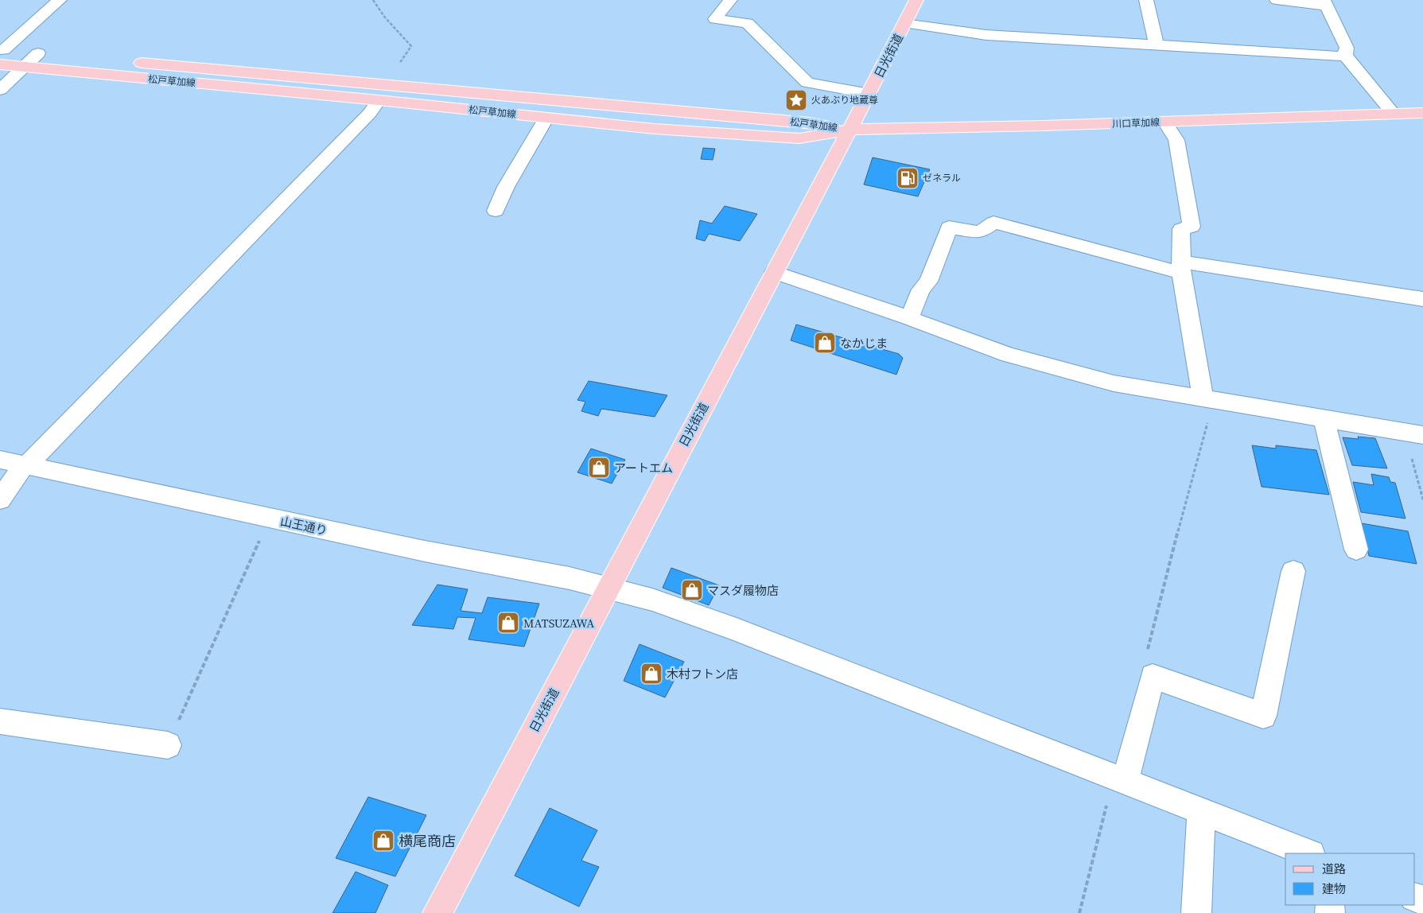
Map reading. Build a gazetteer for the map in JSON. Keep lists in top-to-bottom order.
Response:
{
  "streets": {
    "main road": ["日光街道", "松戸草加線", "川口草加線"],
    "street": ["山王通り"]
  },
  "crossings": [
    ["日光街道", "松戸草加線"],
    ["日光街道", "川口草加線"],
    ["日光街道", "山王通り"],
    ["松戸草加線", "川口草加線"]
  ],
  "places": {
    "place": ["火あぶり地蔵尊"],
    "fuel station": ["ゼネラル"],
    "shop": [
      "なかじま",
      "アートエム",
      "マスダ履物店",
      "MATSUZAWA",
      "木村フトン店",
      "横尾商店"
    ]
  },
  "legend": ["道路", "建物"]
}
